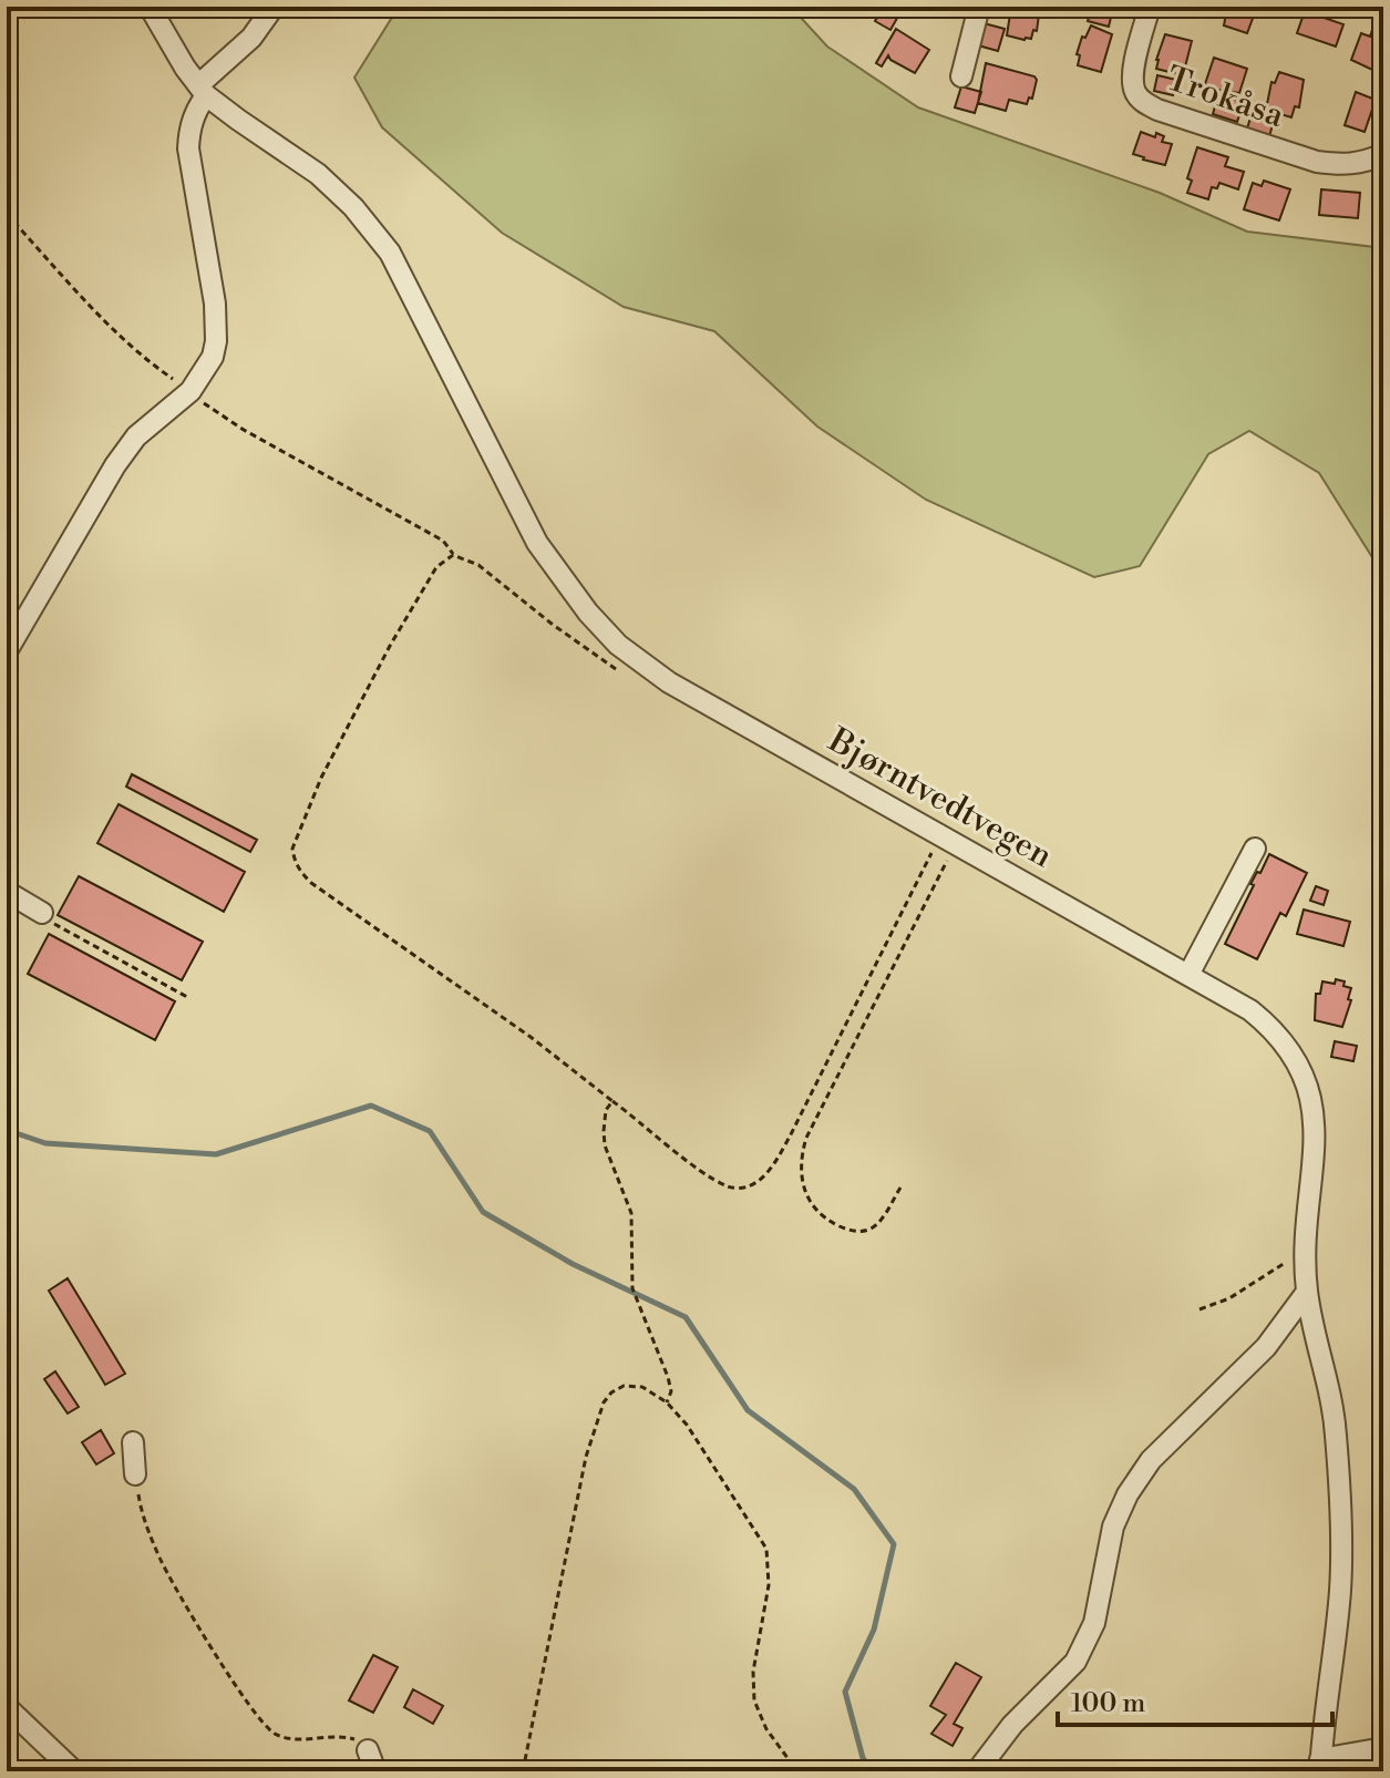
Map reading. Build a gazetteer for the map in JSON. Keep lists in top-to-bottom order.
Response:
{
  "streets": {
    "street": ["Trokåsa", "Bjørntvedtvegen"]
  },
  "scale_bar": "100 m"
}
